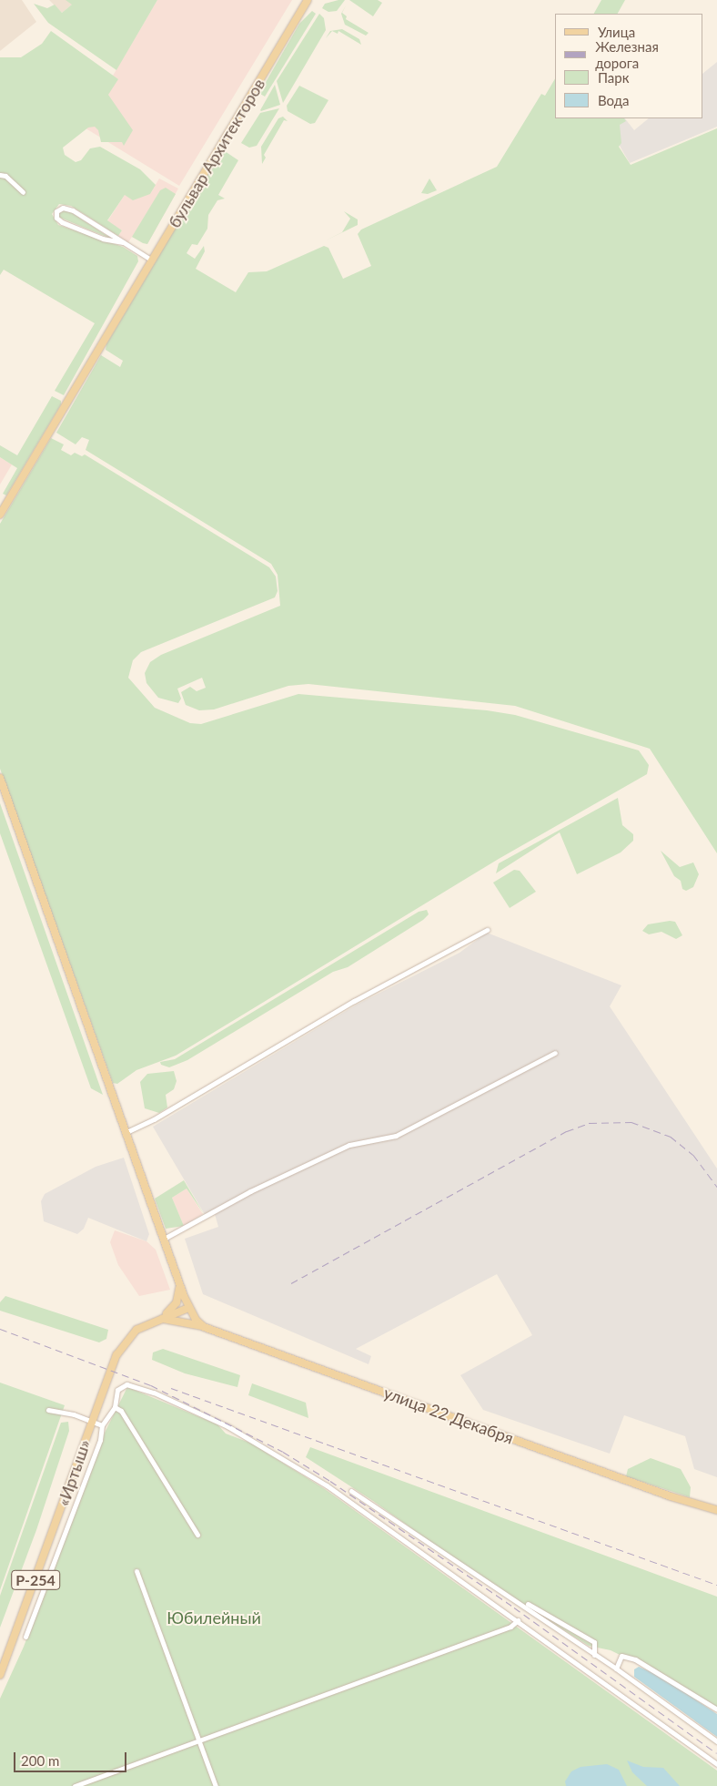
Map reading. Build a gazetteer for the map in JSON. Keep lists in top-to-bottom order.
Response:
{
  "streets": {
    "main road": [
      "бульвар Архитекторов",
      "улица 22 Декабря",
      "«Иртыш»",
      "Р-254"
    ]
  },
  "crossings": [
    ["улица 22 Декабря", "«Иртыш»"]
  ],
  "parks": ["Юбилейный"],
  "legend": [
    "Улица",
    "Железная дорога",
    "Парк",
    "Вода"
  ],
  "scale_bar": "200 m"
}
